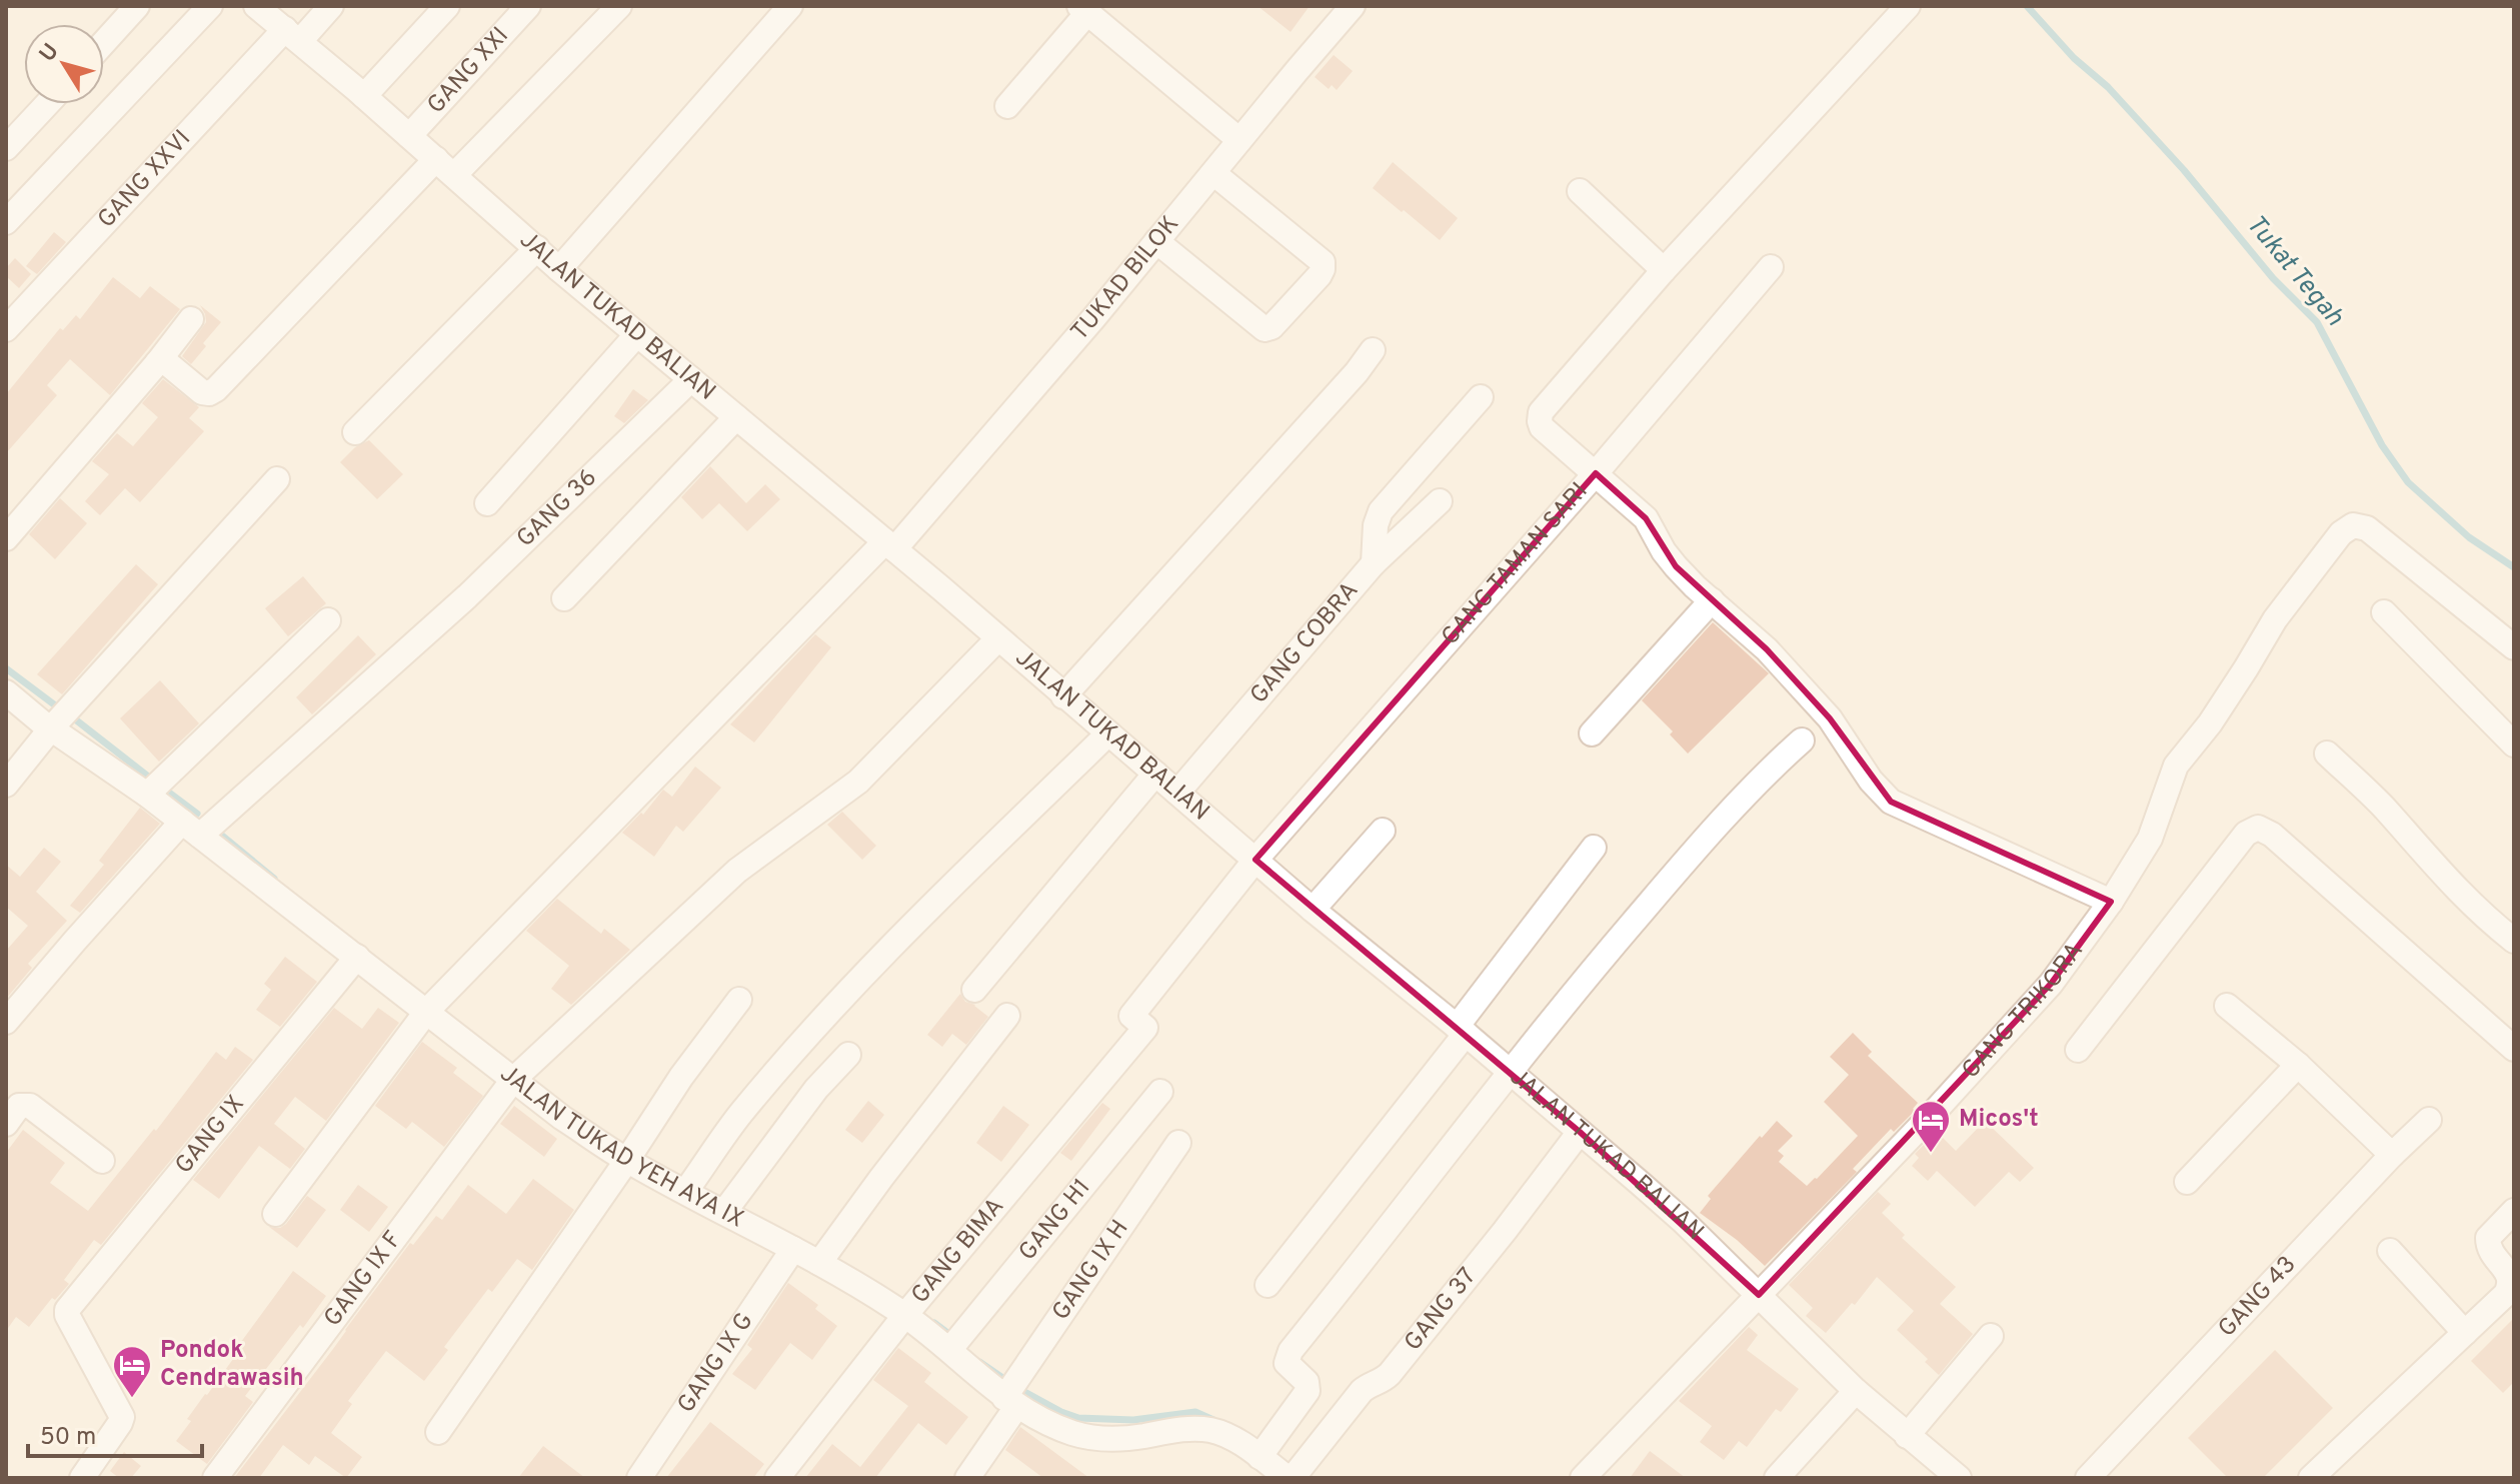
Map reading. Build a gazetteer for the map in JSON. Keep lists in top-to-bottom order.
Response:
{
  "streets": {
    "street": [
      "GANG XXI",
      "GANG XXVI",
      "TUKAD BILOK",
      "JALAN TUKAD BALIAN",
      "GANG 36",
      "GANG TAMAN SARI",
      "GANG COBRA",
      "GANG TRIKORA",
      "GANG IX",
      "JALAN TUKAD YEH AYA IX",
      "GANG H1",
      "GANG BIMA",
      "GANG IX H",
      "GANG IX F",
      "GANG 43",
      "GANG 37",
      "GANG IX G"
    ]
  },
  "crossings": [
    ["GANG XXI", "JALAN TUKAD BALIAN"],
    ["GANG XXVI", "JALAN TUKAD BALIAN"],
    ["TUKAD BILOK", "JALAN TUKAD BALIAN"],
    ["TUKAD BILOK", "JALAN TUKAD YEH AYA IX"],
    ["JALAN TUKAD BALIAN", "GANG 36"],
    ["JALAN TUKAD BALIAN", "GANG TAMAN SARI"],
    ["JALAN TUKAD BALIAN", "GANG COBRA"],
    ["JALAN TUKAD BALIAN", "GANG TRIKORA"],
    ["JALAN TUKAD BALIAN", "GANG IX F"],
    ["JALAN TUKAD BALIAN", "GANG 37"],
    ["GANG 36", "JALAN TUKAD YEH AYA IX"],
    ["GANG TAMAN SARI", "GANG BIMA"],
    ["GANG IX", "JALAN TUKAD YEH AYA IX"],
    ["JALAN TUKAD YEH AYA IX", "GANG H1"],
    ["JALAN TUKAD YEH AYA IX", "GANG BIMA"],
    ["JALAN TUKAD YEH AYA IX", "GANG IX H"],
    ["JALAN TUKAD YEH AYA IX", "GANG IX F"],
    ["JALAN TUKAD YEH AYA IX", "GANG 37"],
    ["JALAN TUKAD YEH AYA IX", "GANG IX G"]
  ],
  "water": ["Tukat Tegah"],
  "places": {
    "hotel": ["Micos't", "Pondok Cendrawasih"]
  },
  "scale_bar": "50 m",
  "north": "top left"
}
